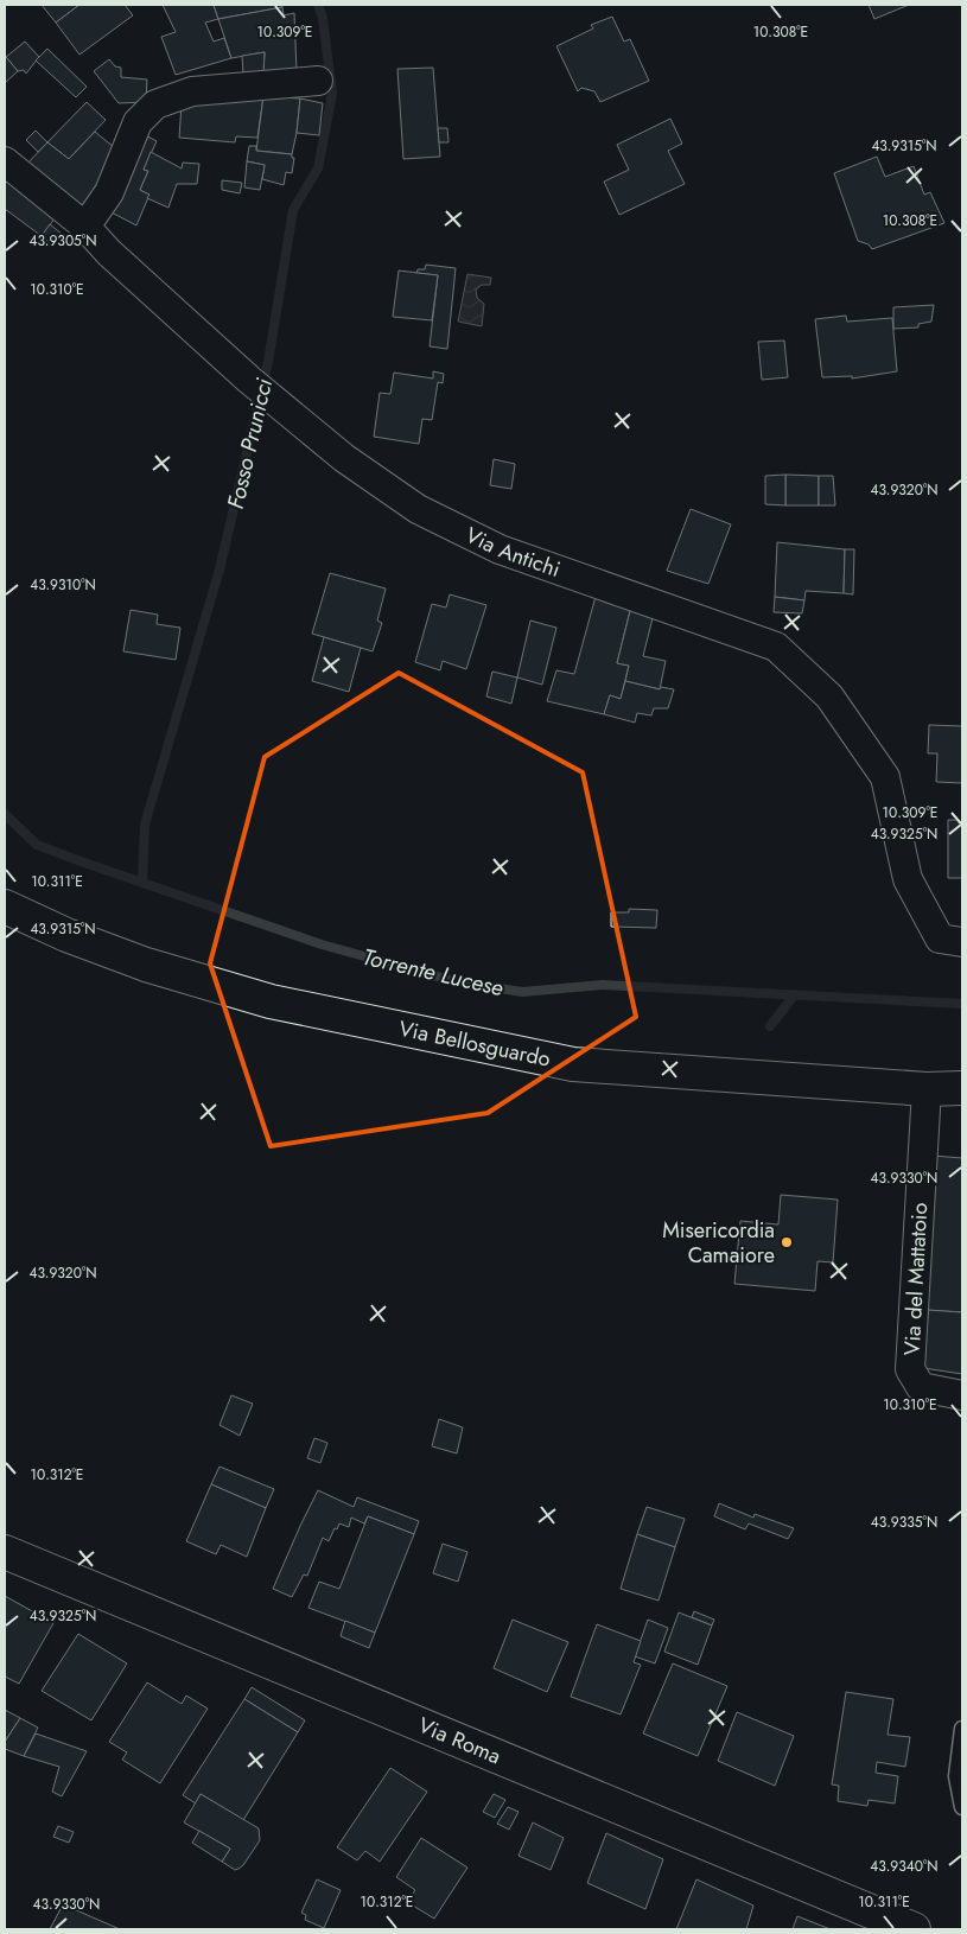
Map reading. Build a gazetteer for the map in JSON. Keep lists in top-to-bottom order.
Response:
{
  "streets": {
    "main road": ["Via Bellosguardo", "Via Roma"],
    "street": ["Via Antichi", "Via del Mattatoio"]
  },
  "crossings": [
    ["Via Bellosguardo", "Via del Mattatoio"]
  ],
  "water": ["Fosso Prunicci", "Torrente Lucese"],
  "places": ["Misericordia Camaiore"],
  "coordinates": [
    "10.309°E",
    "10.308°E",
    "43.9315°N",
    "43.9305°N",
    "10.310°E",
    "43.9320°N",
    "43.9310°N",
    "43.9325°N",
    "10.311°E",
    "43.9330°N",
    "10.312°E",
    "43.9335°N",
    "43.9340°N"
  ]
}
